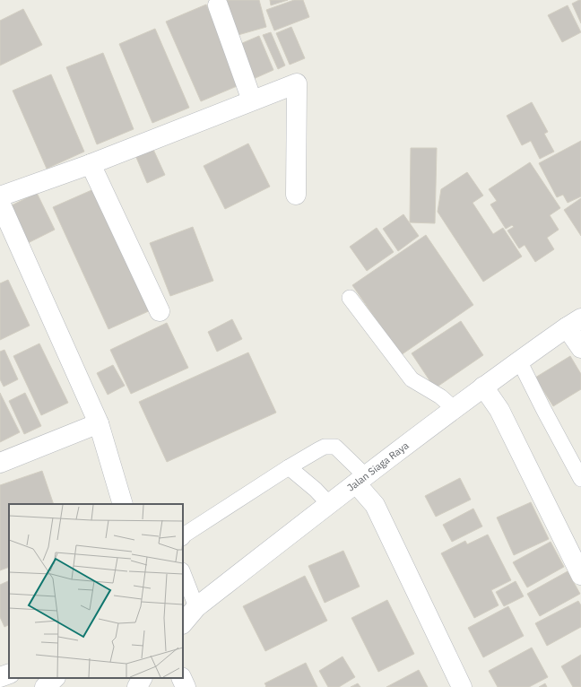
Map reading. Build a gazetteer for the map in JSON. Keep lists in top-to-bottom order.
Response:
{
  "streets": {
    "street": ["Jalan Siaga Raya"]
  }
}
